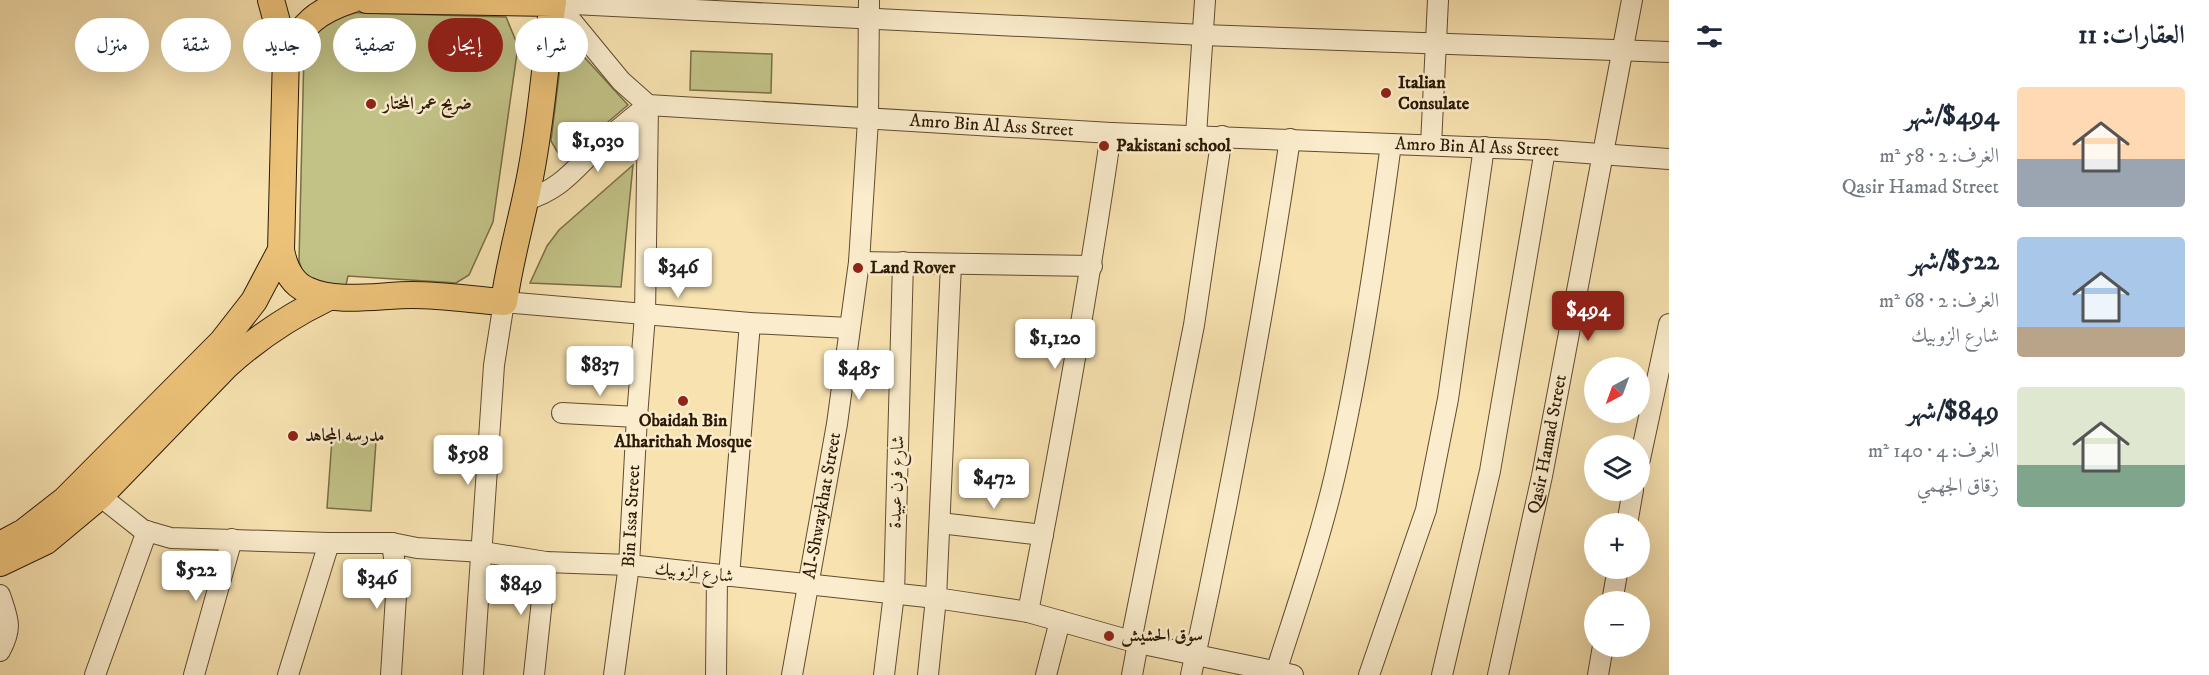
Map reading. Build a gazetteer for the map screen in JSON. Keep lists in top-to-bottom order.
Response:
{
  "streets": {
    "street": [
      "Amro Bin Al Ass Street",
      "Qasir Hamad Street",
      "شارع فرن عبيدة",
      "Al-Shwaykhat Street",
      "Bin Issa Street",
      "شارع الزوبيك"
    ]
  },
  "crossings": [
    ["Amro Bin Al Ass Street", "Qasir Hamad Street"],
    ["Amro Bin Al Ass Street", "Al-Shwaykhat Street"],
    ["Amro Bin Al Ass Street", "Bin Issa Street"],
    ["شارع فرن عبيدة", "شارع الزوبيك"],
    ["Al-Shwaykhat Street", "شارع الزوبيك"],
    ["Bin Issa Street", "شارع الزوبيك"]
  ],
  "places": [
    "Italian Consulate",
    "ضريح عمر المختار",
    "Pakistani school",
    "Land Rover",
    "Obaidah Bin Alharithah Mosque",
    "مدرسه المجاهد",
    "سوق الحشيش"
  ],
  "north": "bottom left",
  "page": {
    "heading": "العقارات: 11",
    "chip": [
      "شراء",
      "إيجار",
      "تصفية",
      "جديد",
      "شقة",
      "منزل"
    ],
    "list": [
      {
        "name": "$494/شهر",
        "note": "الغرف: 2 · 58 m² · Qasir Hamad Street"
      },
      {
        "name": "$522/شهر",
        "note": "الغرف: 2 · 68 m² · شارع الزوبيك"
      },
      {
        "name": "$849/شهر",
        "note": "الغرف: 4 · 140 m² · زقاق الجهمي"
      }
    ],
    "price": [
      "$1,030",
      "$346",
      "$494",
      "$1,120",
      "$837",
      "$485",
      "$598",
      "$472",
      "$522",
      "$346",
      "$849"
    ],
    "map_buttons": ["+", "−"]
  }
}
